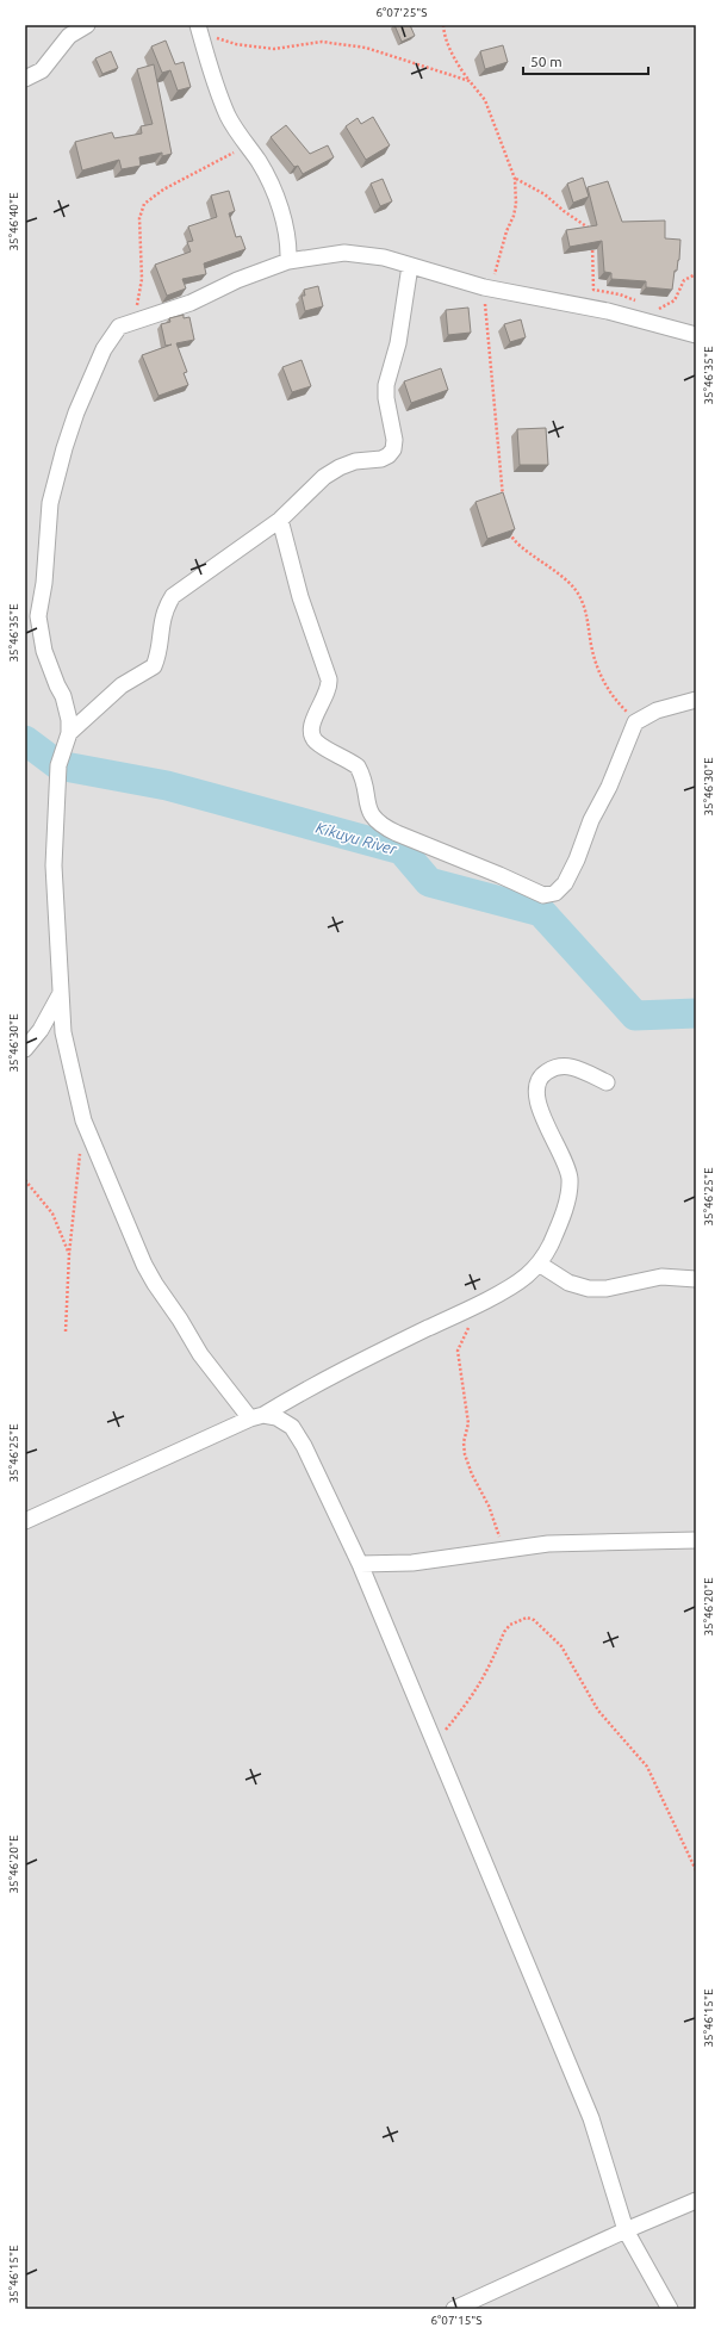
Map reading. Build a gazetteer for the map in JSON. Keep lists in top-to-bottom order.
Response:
{
  "water": ["Kikuyu River"],
  "scale_bar": "50 m",
  "coordinates": [
    "6°07'25\"S",
    "35°46'40\"E",
    "35°46'35\"E",
    "35°46'30\"E",
    "35°46'25\"E",
    "35°46'20\"E",
    "35°46'15\"E",
    "6°07'15\"S"
  ]
}
